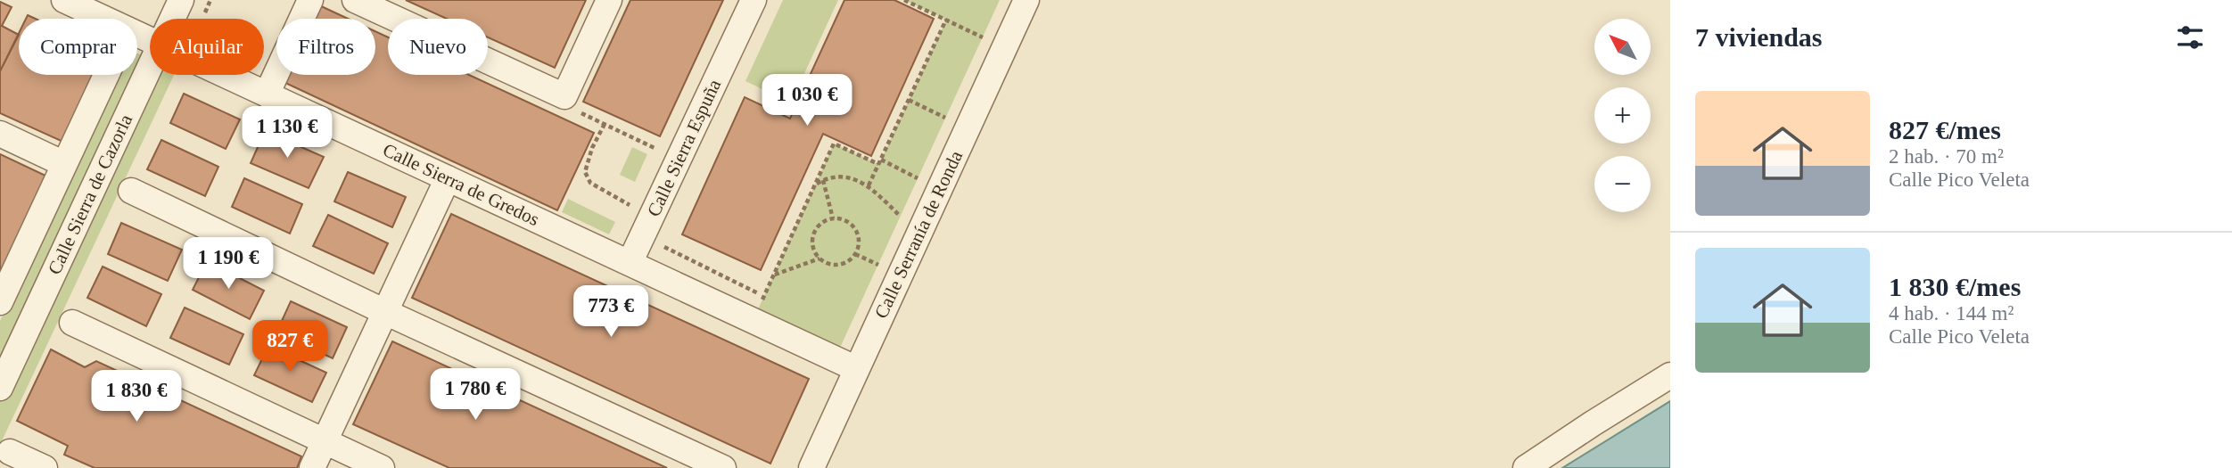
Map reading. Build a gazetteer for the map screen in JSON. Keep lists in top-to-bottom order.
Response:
{
  "streets": {
    "street": [
      "Calle Sierra Espuña",
      "Calle Sierra de Gredos",
      "Calle Sierra de Cazorla",
      "Calle Serranía de Ronda"
    ]
  },
  "crossings": [
    ["Calle Sierra Espuña", "Calle Sierra de Gredos"],
    ["Calle Sierra de Gredos", "Calle Serranía de Ronda"]
  ],
  "north": "top left",
  "page": {
    "heading": "7 viviendas",
    "map_buttons": ["+", "−"],
    "chip": [
      "Comprar",
      "Alquilar",
      "Filtros",
      "Nuevo"
    ],
    "price": [
      "1 030 €",
      "1 130 €",
      "1 190 €",
      "773 €",
      "827 €",
      "1 780 €",
      "1 830 €"
    ],
    "list": [
      {
        "name": "827 €/mes",
        "note": "2 hab. · 70 m² · Calle Pico Veleta"
      },
      {
        "name": "1 830 €/mes",
        "note": "4 hab. · 144 m² · Calle Pico Veleta"
      }
    ]
  }
}
